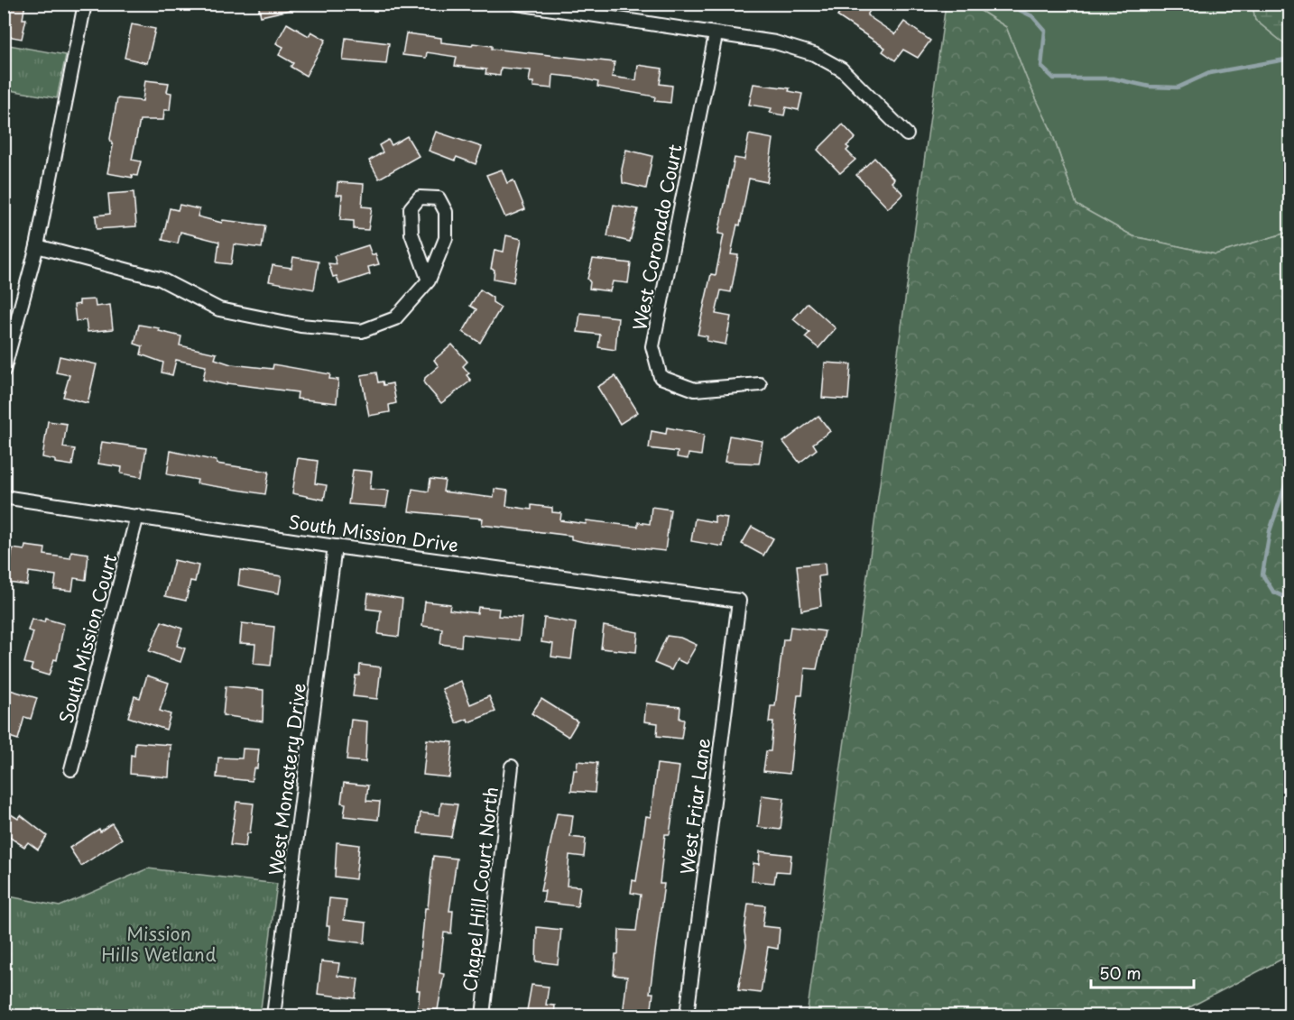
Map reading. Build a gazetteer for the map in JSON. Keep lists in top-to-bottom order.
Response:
{
  "streets": {
    "street": [
      "West Coronado Court",
      "South Mission Drive",
      "South Mission Court",
      "West Monastery Drive",
      "West Friar Lane",
      "Chapel Hill Court North"
    ]
  },
  "crossings": [
    ["South Mission Drive", "South Mission Court"],
    ["South Mission Drive", "West Monastery Drive"],
    ["South Mission Drive", "West Friar Lane"]
  ],
  "parks": ["Mission Hills Wetland"],
  "scale_bar": "50 m"
}
